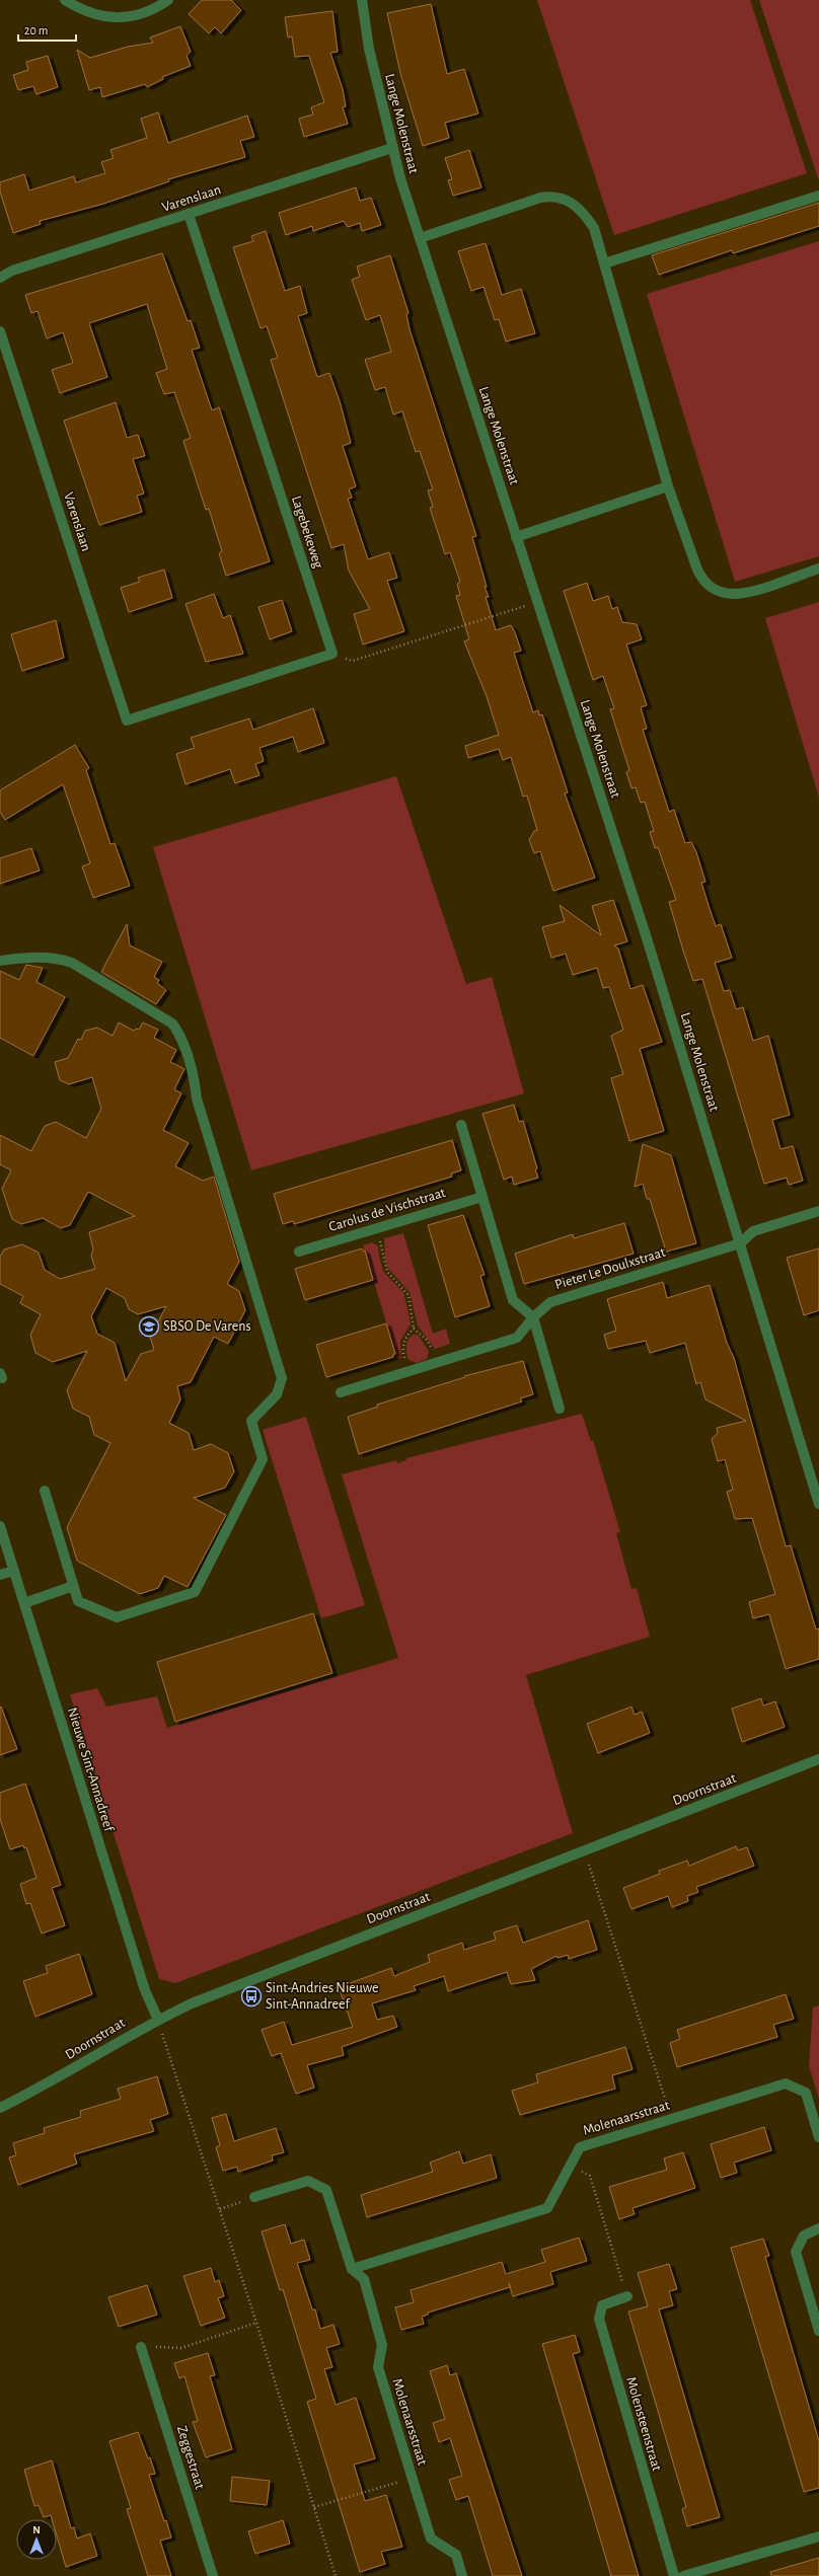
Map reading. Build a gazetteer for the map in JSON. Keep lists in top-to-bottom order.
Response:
{
  "streets": {
    "street": [
      "Lange Molenstraat",
      "Varenslaan",
      "Lagebekeweg",
      "Carolus de Vischstraat",
      "Pieter Le Doulxstraat",
      "Nieuwe Sint-Annadreef",
      "Doornstraat",
      "Molenaarsstraat",
      "Molensteenstraat",
      "Zeggestraat"
    ]
  },
  "crossings": [
    ["Lange Molenstraat", "Varenslaan"],
    ["Lange Molenstraat", "Pieter Le Doulxstraat"],
    ["Varenslaan", "Lagebekeweg"],
    ["Nieuwe Sint-Annadreef", "Doornstraat"]
  ],
  "places": {
    "school or university": ["SBSO De Varens"],
    "bus stop": ["Sint-Andries Nieuwe Sint-Annadreef"]
  },
  "scale_bar": "20 m",
  "north": "top"
}
